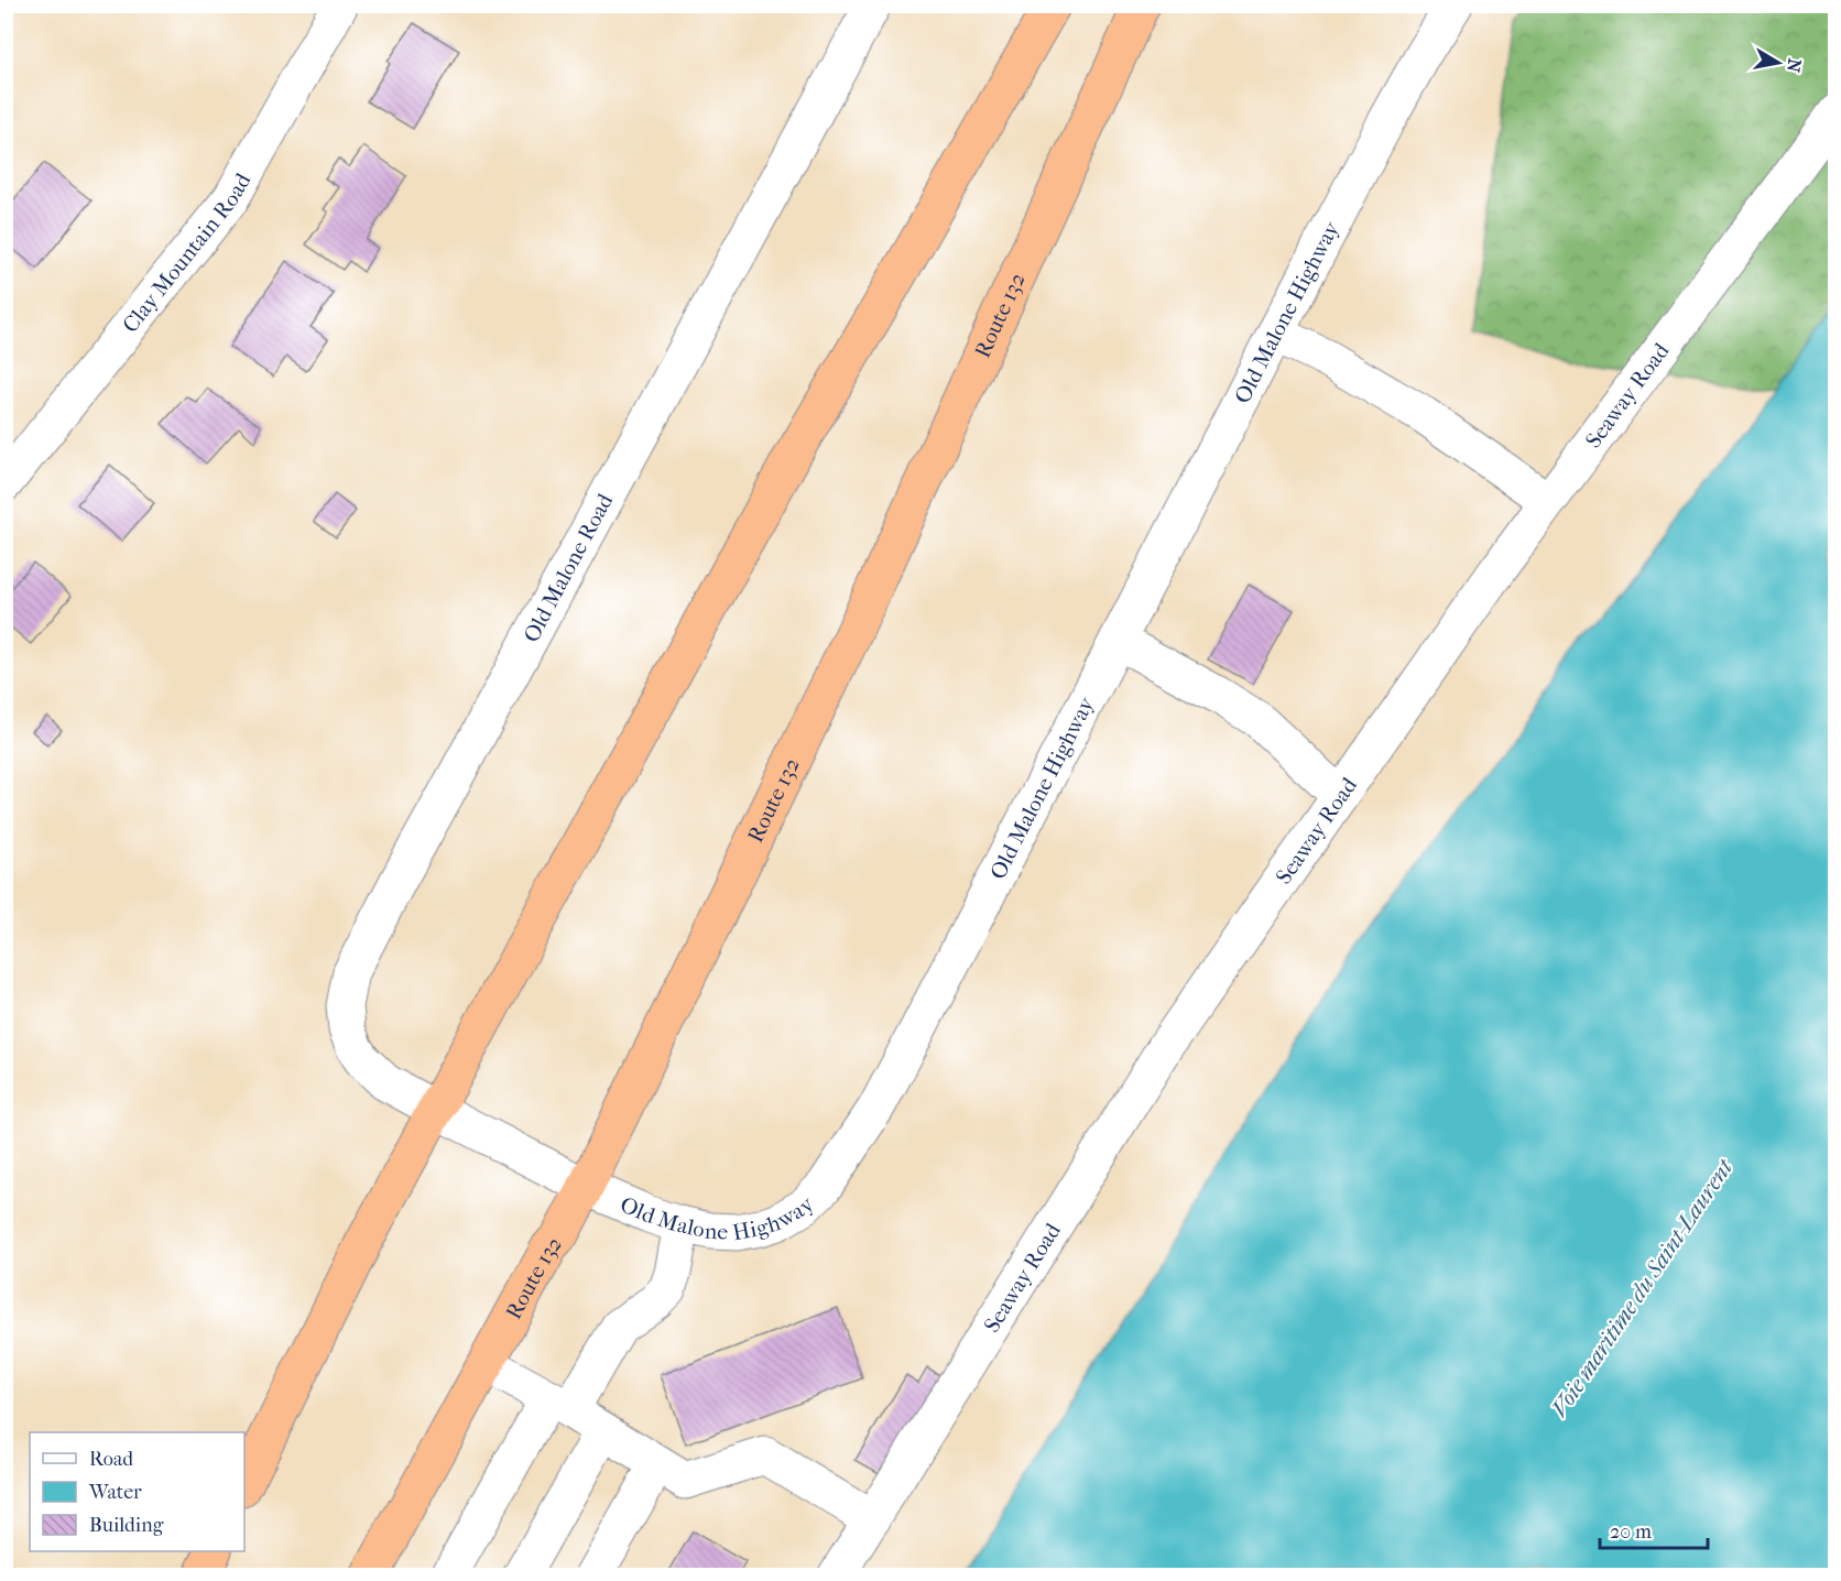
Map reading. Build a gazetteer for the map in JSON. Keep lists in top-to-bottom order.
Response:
{
  "streets": {
    "highway": ["Route 132"],
    "street": [
      "Clay Mountain Road",
      "Old Malone Highway",
      "Seaway Road",
      "Old Malone Road"
    ]
  },
  "crossings": [
    ["Old Malone Highway", "Route 132"],
    ["Old Malone Highway", "Old Malone Road"]
  ],
  "water": ["Voie maritime du Saint-Laurent"],
  "legend": ["Road", "Water", "Building"],
  "scale_bar": "20 m",
  "north": "right"
}
